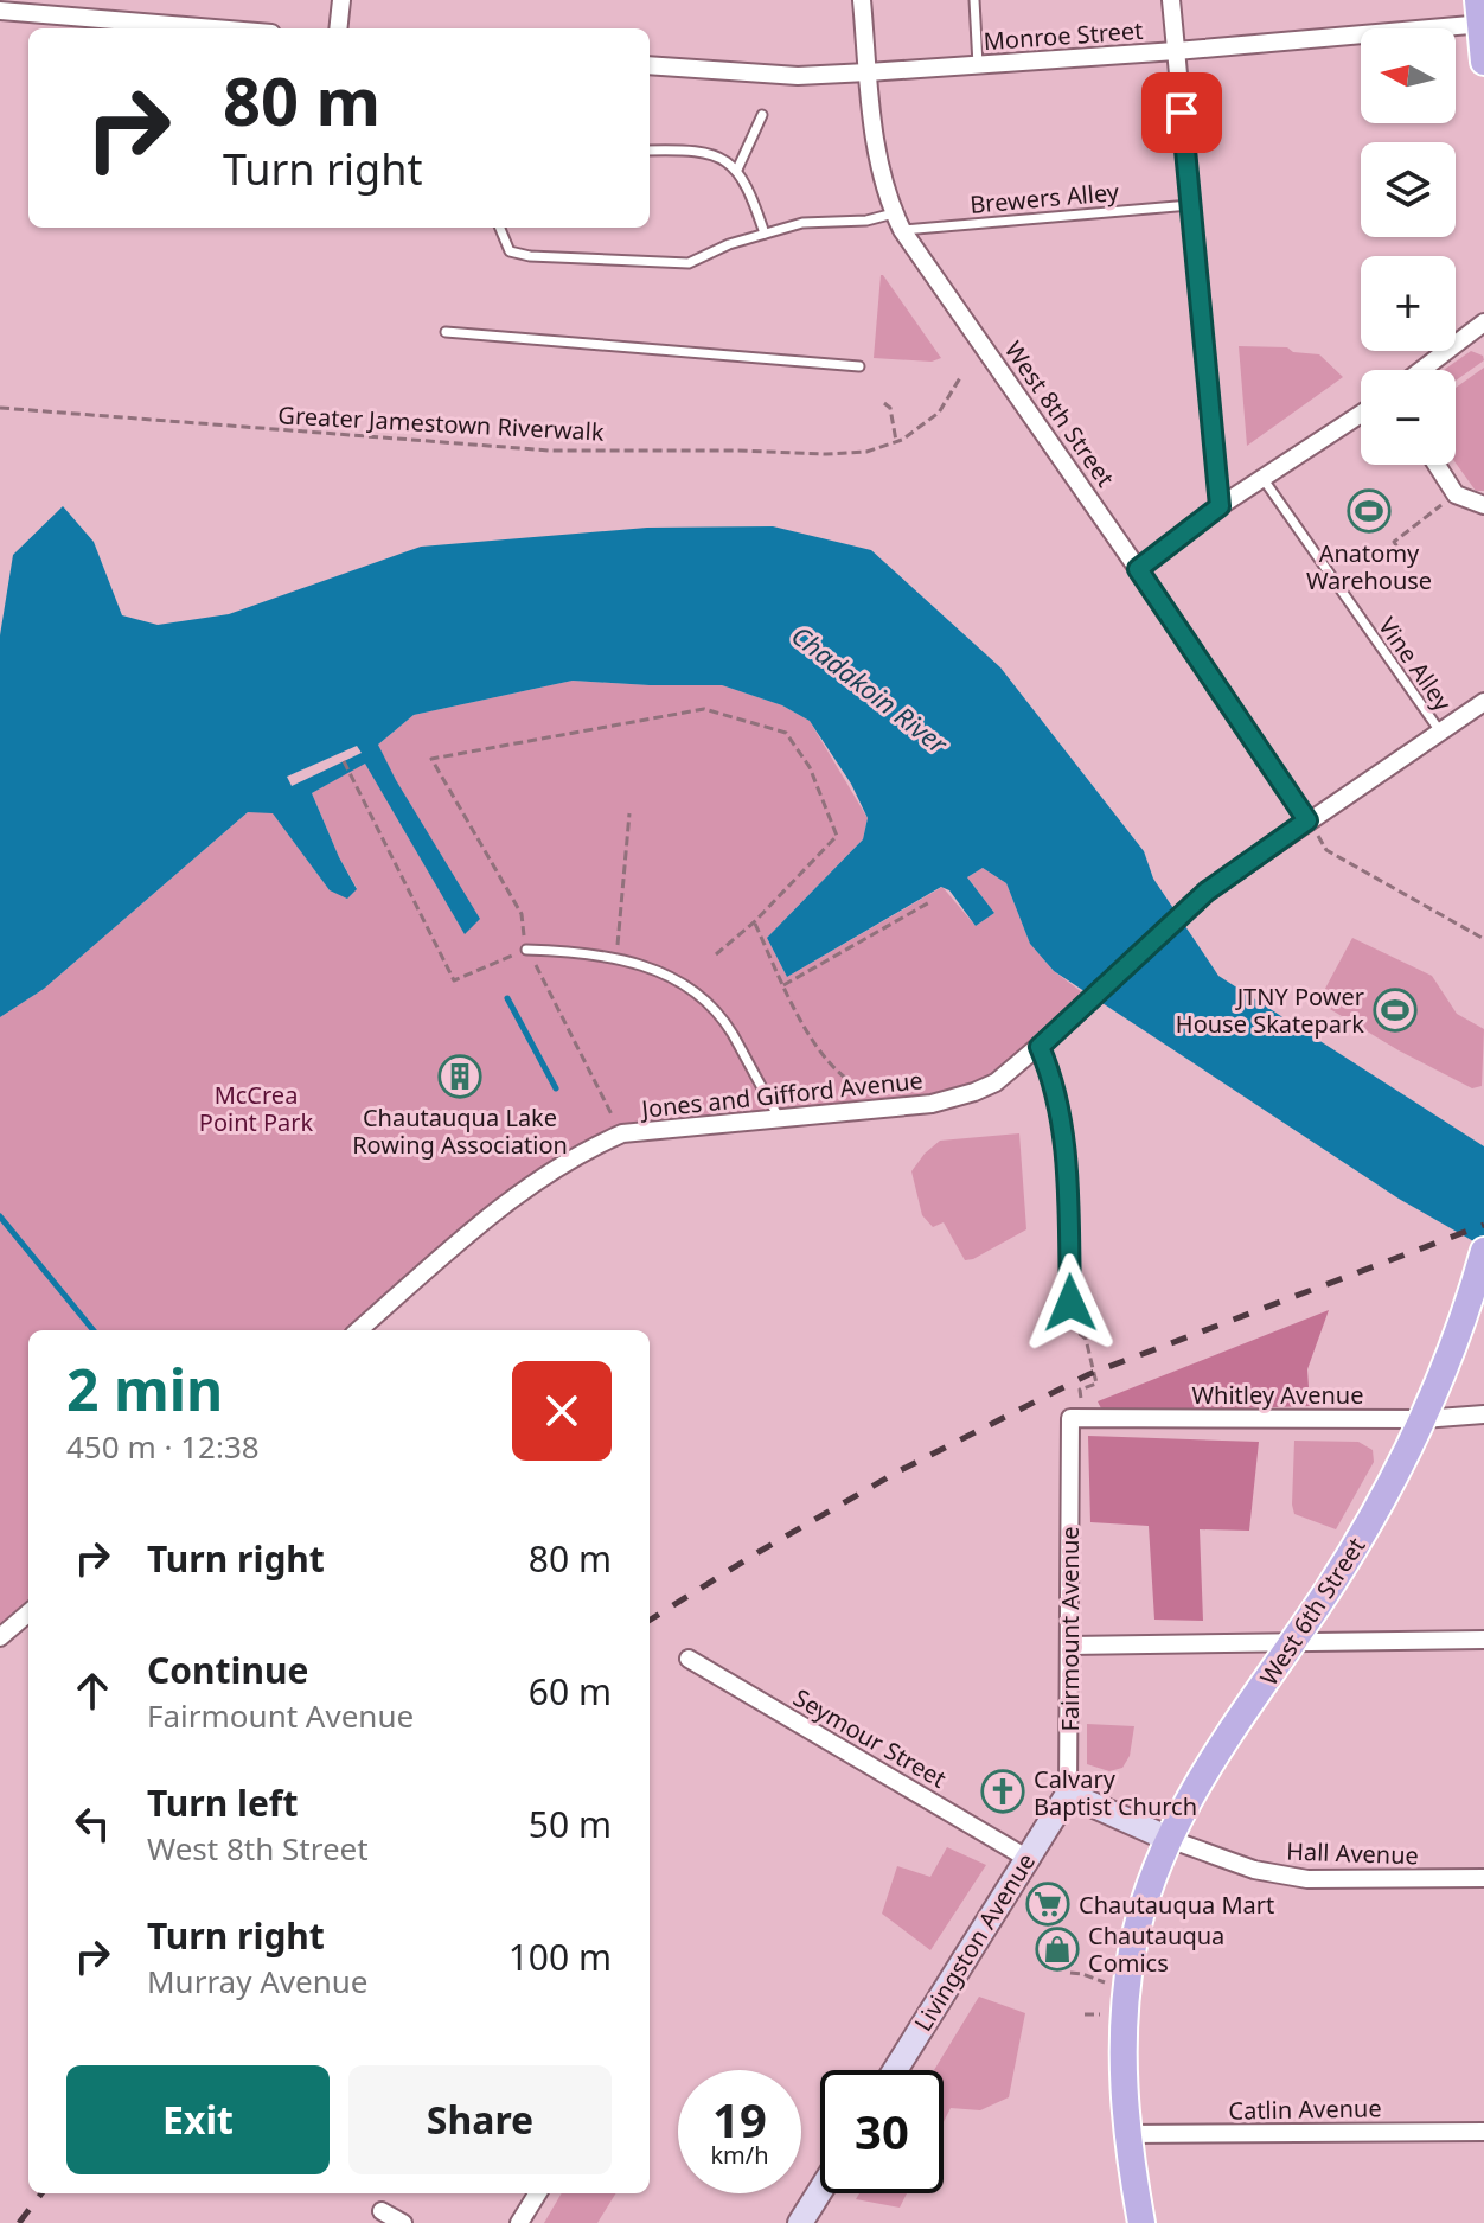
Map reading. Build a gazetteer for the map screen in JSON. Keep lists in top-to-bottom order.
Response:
{
  "streets": {
    "main road": ["West 6th Street"],
    "street": [
      "Monroe Street",
      "West 8th Street",
      "Jones and Gifford Avenue",
      "Whitley Avenue",
      "Fairmount Avenue",
      "Seymour Street",
      "Hall Avenue",
      "Livingston Avenue",
      "Catlin Avenue"
    ],
    "lane": ["Brewers Alley", "Vine Alley"],
    "path": ["Greater Jamestown Riverwalk"]
  },
  "crossings": [
    ["Monroe Street", "West 8th Street"],
    ["Brewers Alley", "West 8th Street"],
    ["Whitley Avenue", "West 6th Street"],
    ["Whitley Avenue", "Fairmount Avenue"],
    ["West 6th Street", "Hall Avenue"],
    ["Fairmount Avenue", "Livingston Avenue"],
    ["Seymour Street", "Livingston Avenue"]
  ],
  "water": ["Chadakoin River"],
  "parks": ["McCrea Point Park"],
  "places": {
    "sports": ["Anatomy Warehouse", "JTNY Power House Skatepark"],
    "building": ["Chautauqua Lake Rowing Association"],
    "church": ["Calvary Baptist Church"],
    "supermarket": ["Chautauqua Mart"],
    "shop": ["Chautauqua Comics"]
  },
  "north": "left",
  "page": {
    "map_buttons": ["+", "−"],
    "turn": ["80 m", "Turn right"],
    "heading": ["2 min", "450 m · 12:38"],
    "list": [
      {
        "name": "Turn right",
        "value": "80 m"
      },
      {
        "name": "Continue",
        "note": "Fairmount Avenue",
        "value": "60 m"
      },
      {
        "name": "Turn left",
        "note": "West 8th Street",
        "value": "50 m"
      },
      {
        "name": "Turn right",
        "note": "Murray Avenue",
        "value": "100 m"
      }
    ],
    "buttons": ["Exit", "Share"],
    "speed": "19 km/h",
    "limit": "30"
  }
}
